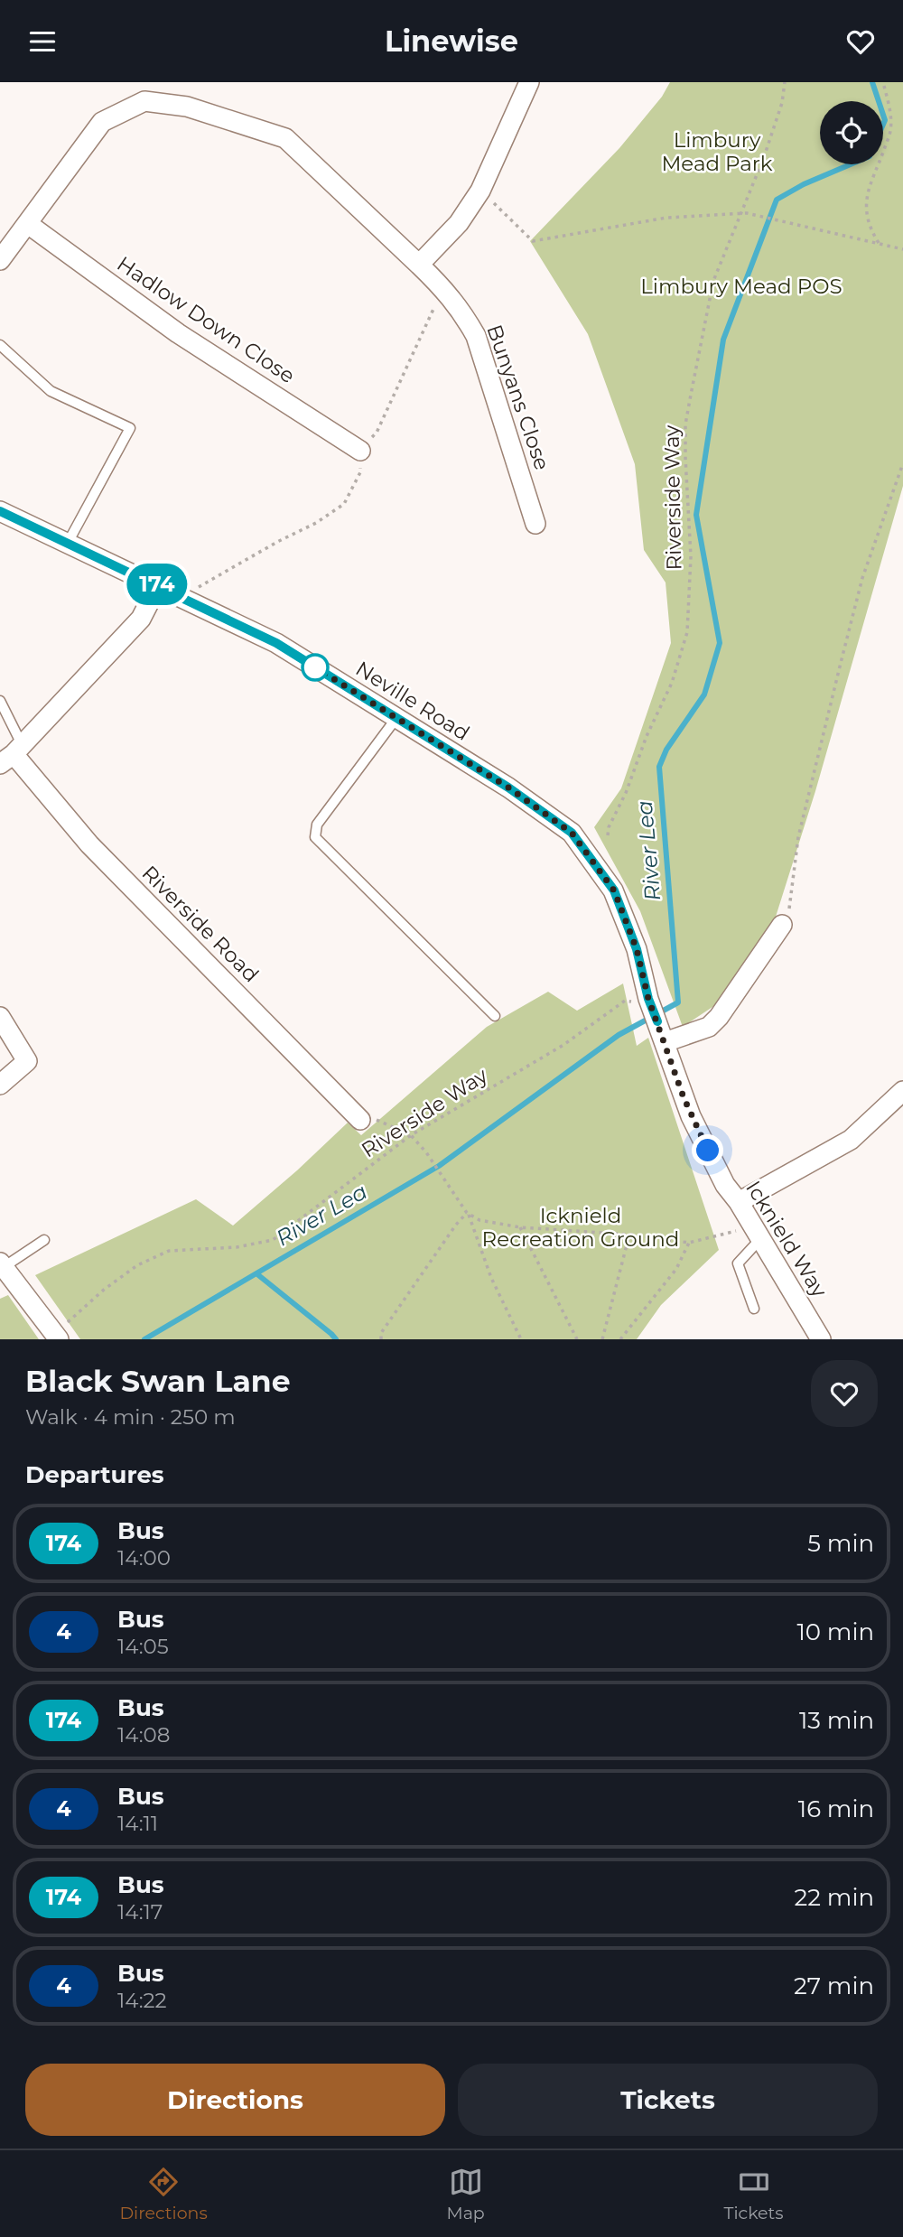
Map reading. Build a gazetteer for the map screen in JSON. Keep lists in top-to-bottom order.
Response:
{
  "streets": {
    "street": [
      "Hadlow Down Close",
      "Bunyans Close",
      "Neville Road",
      "Riverside Road",
      "Icknield Way"
    ],
    "path": ["Riverside Way"]
  },
  "crossings": [
    ["Hadlow Down Close", "Bunyans Close"],
    ["Riverside Way", "Neville Road"],
    ["Neville Road", "Icknield Way"]
  ],
  "water": ["River Lea"],
  "parks": ["Limbury Mead Park", "Limbury Mead POS", "Icknield Recreation Ground"],
  "lines": ["bus line 174"],
  "page": {
    "header": "Linewise",
    "on_map": "174",
    "heading": [
      ["Black Swan Lane", "Walk · 4 min · 250 m"],
      "Departures"
    ],
    "list": [
      {
        "mark": "174",
        "name": "Bus",
        "note": "14:00",
        "value": "5 min"
      },
      {
        "mark": "4",
        "name": "Bus",
        "note": "14:05",
        "value": "10 min"
      },
      {
        "mark": "174",
        "name": "Bus",
        "note": "14:08",
        "value": "13 min"
      },
      {
        "mark": "4",
        "name": "Bus",
        "note": "14:11",
        "value": "16 min"
      },
      {
        "mark": "174",
        "name": "Bus",
        "note": "14:17",
        "value": "22 min"
      },
      {
        "mark": "4",
        "name": "Bus",
        "note": "14:22",
        "value": "27 min"
      }
    ],
    "buttons": ["Directions", "Tickets"],
    "tabs": ["Directions", "Map", "Tickets"]
  }
}
